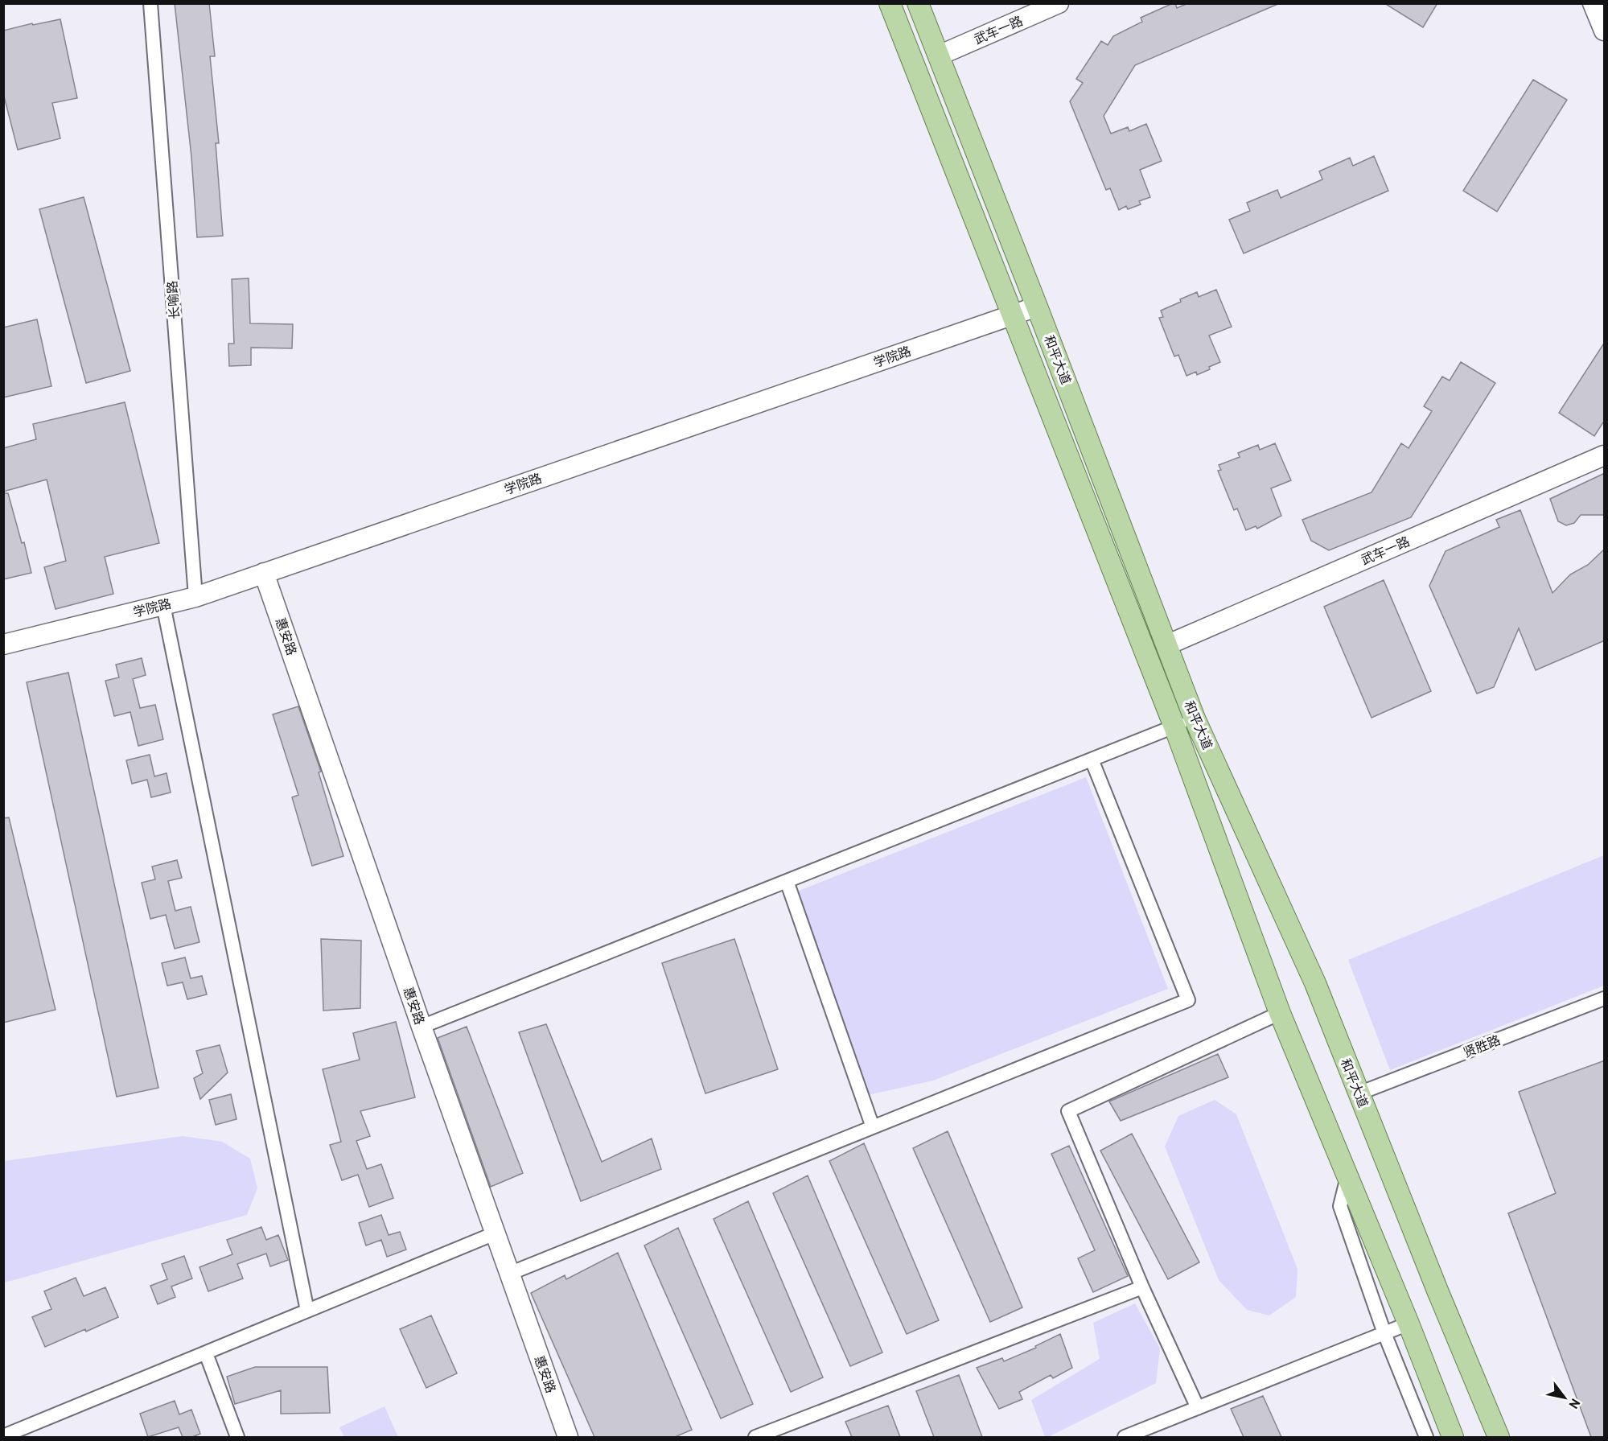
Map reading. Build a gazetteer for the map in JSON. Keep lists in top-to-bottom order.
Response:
{
  "streets": {
    "main road": ["和平大道"],
    "street": [
      "武车一路",
      "长喻路",
      "学院路",
      "惠安路",
      "贤胜路"
    ]
  },
  "crossings": [
    ["武车一路", "和平大道"],
    ["长喻路", "学院路"],
    ["学院路", "和平大道"],
    ["学院路", "惠安路"],
    ["和平大道", "贤胜路"]
  ],
  "north": "bottom right"
}
